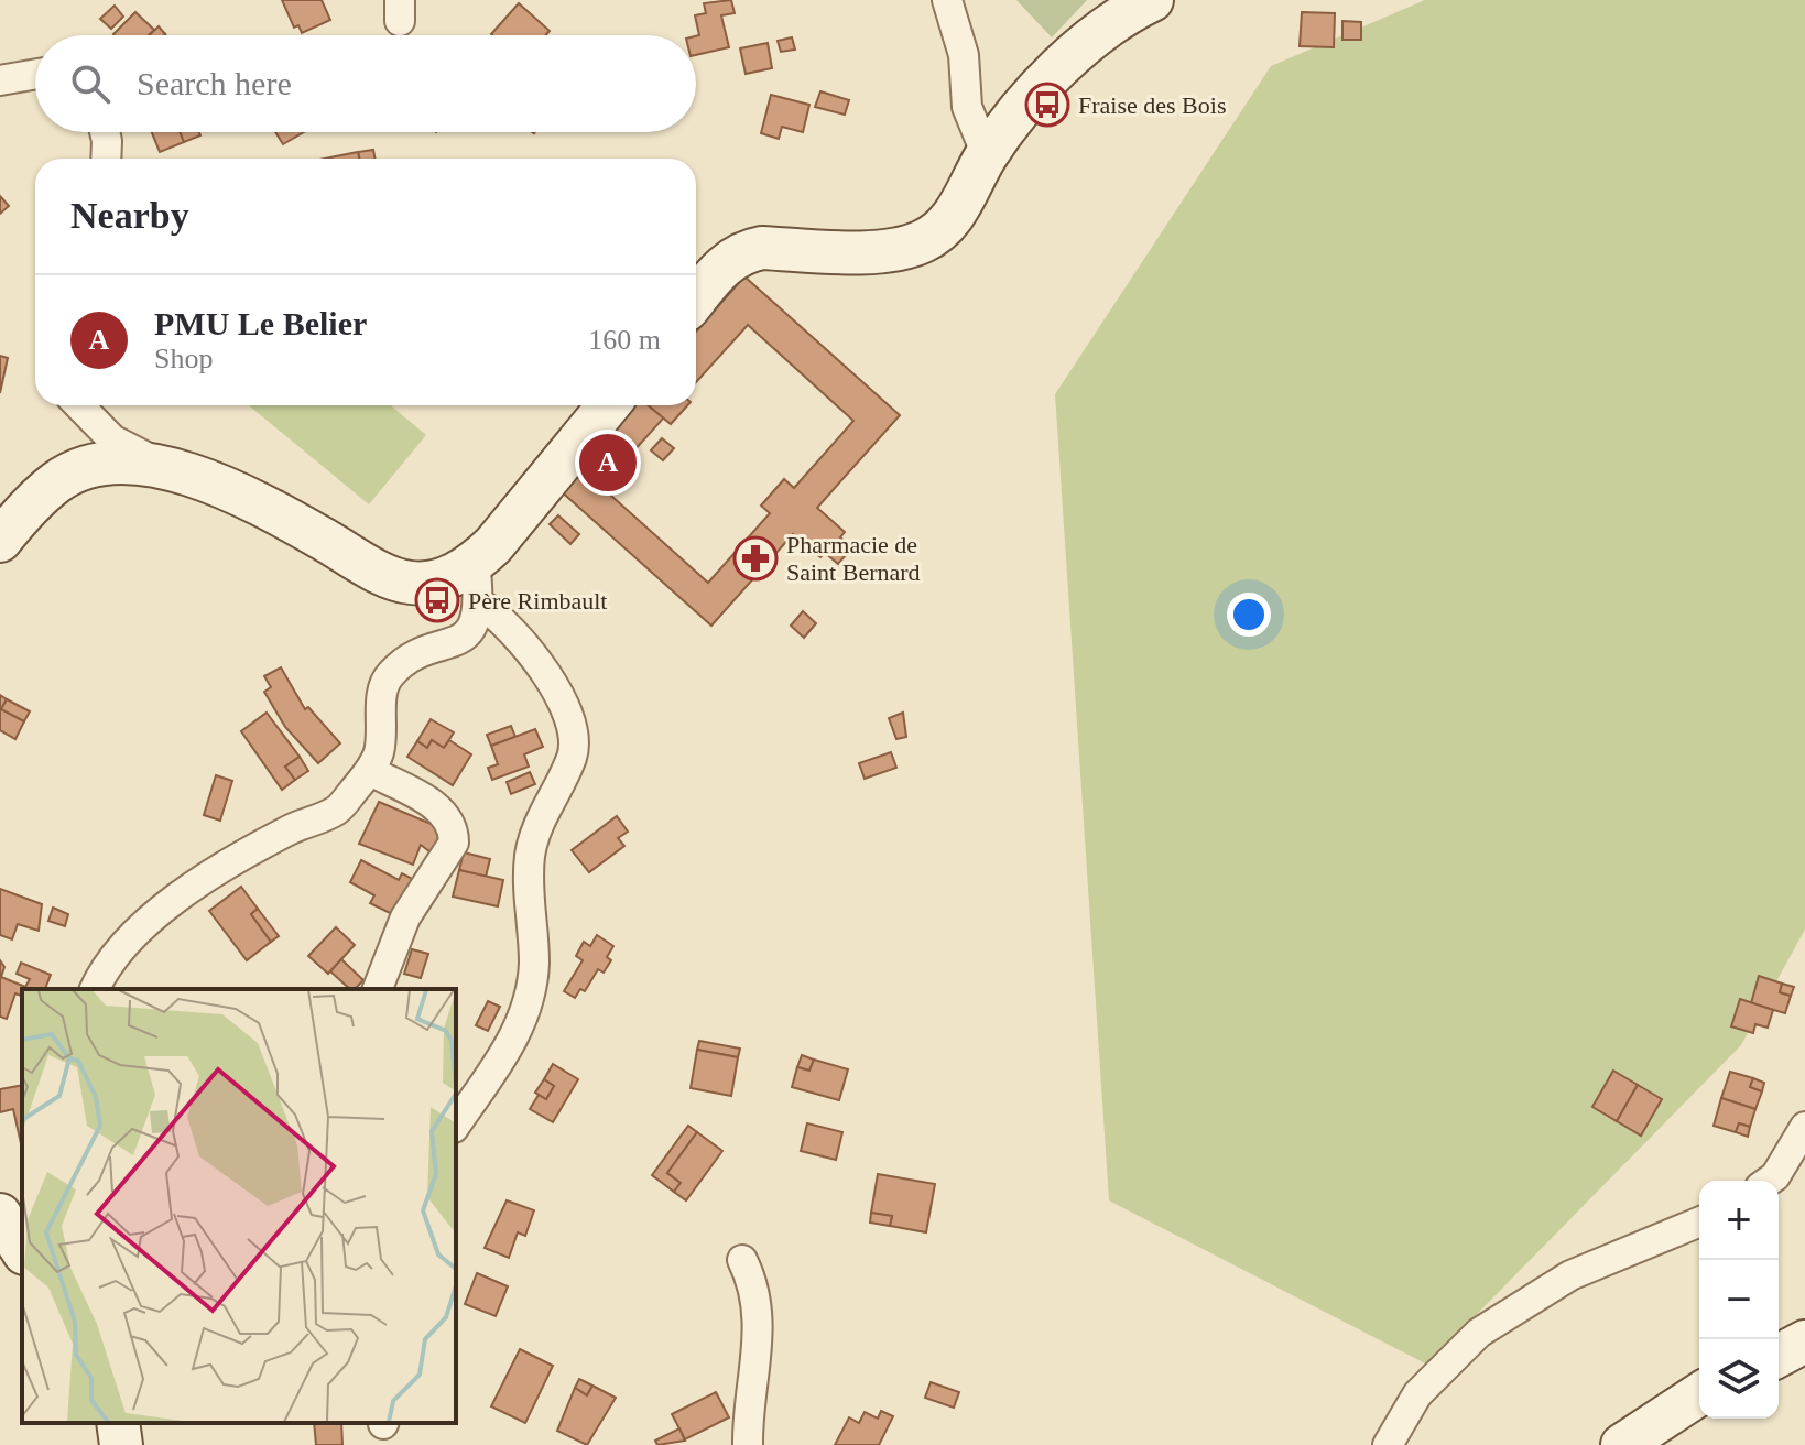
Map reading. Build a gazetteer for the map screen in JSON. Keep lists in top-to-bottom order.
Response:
{
  "places": {
    "bus stop": ["Fraise des Bois", "Père Rimbault"],
    "pharmacy": ["Pharmacie de Saint Bernard"]
  },
  "page": {
    "search": "Search here",
    "heading": "Nearby",
    "list": [
      {
        "mark": "A",
        "name": "PMU Le Belier",
        "note": "Shop",
        "value": "160 m"
      }
    ],
    "pins": "A",
    "map_buttons": ["+", "−"]
  }
}
